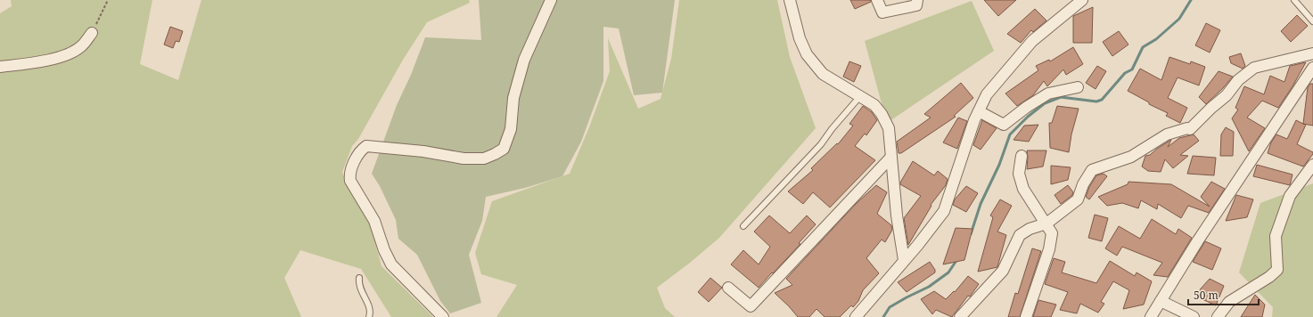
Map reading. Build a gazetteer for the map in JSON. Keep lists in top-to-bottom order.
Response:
{
  "scale_bar": "50 m"
}
